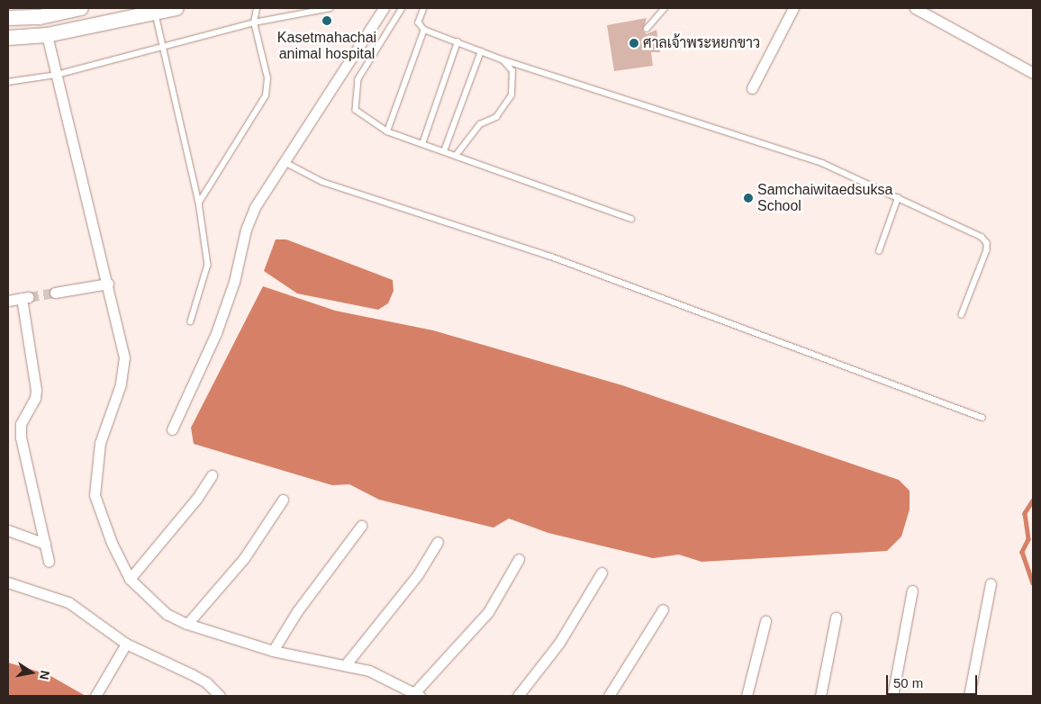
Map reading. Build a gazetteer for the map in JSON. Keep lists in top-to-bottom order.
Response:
{
  "places": ["Kasetmahachai animal hospital", "ศาลเจ้าพระหยกขาว", "Samchaiwitaedsuksa School"],
  "scale_bar": "50 m",
  "north": "right"
}
